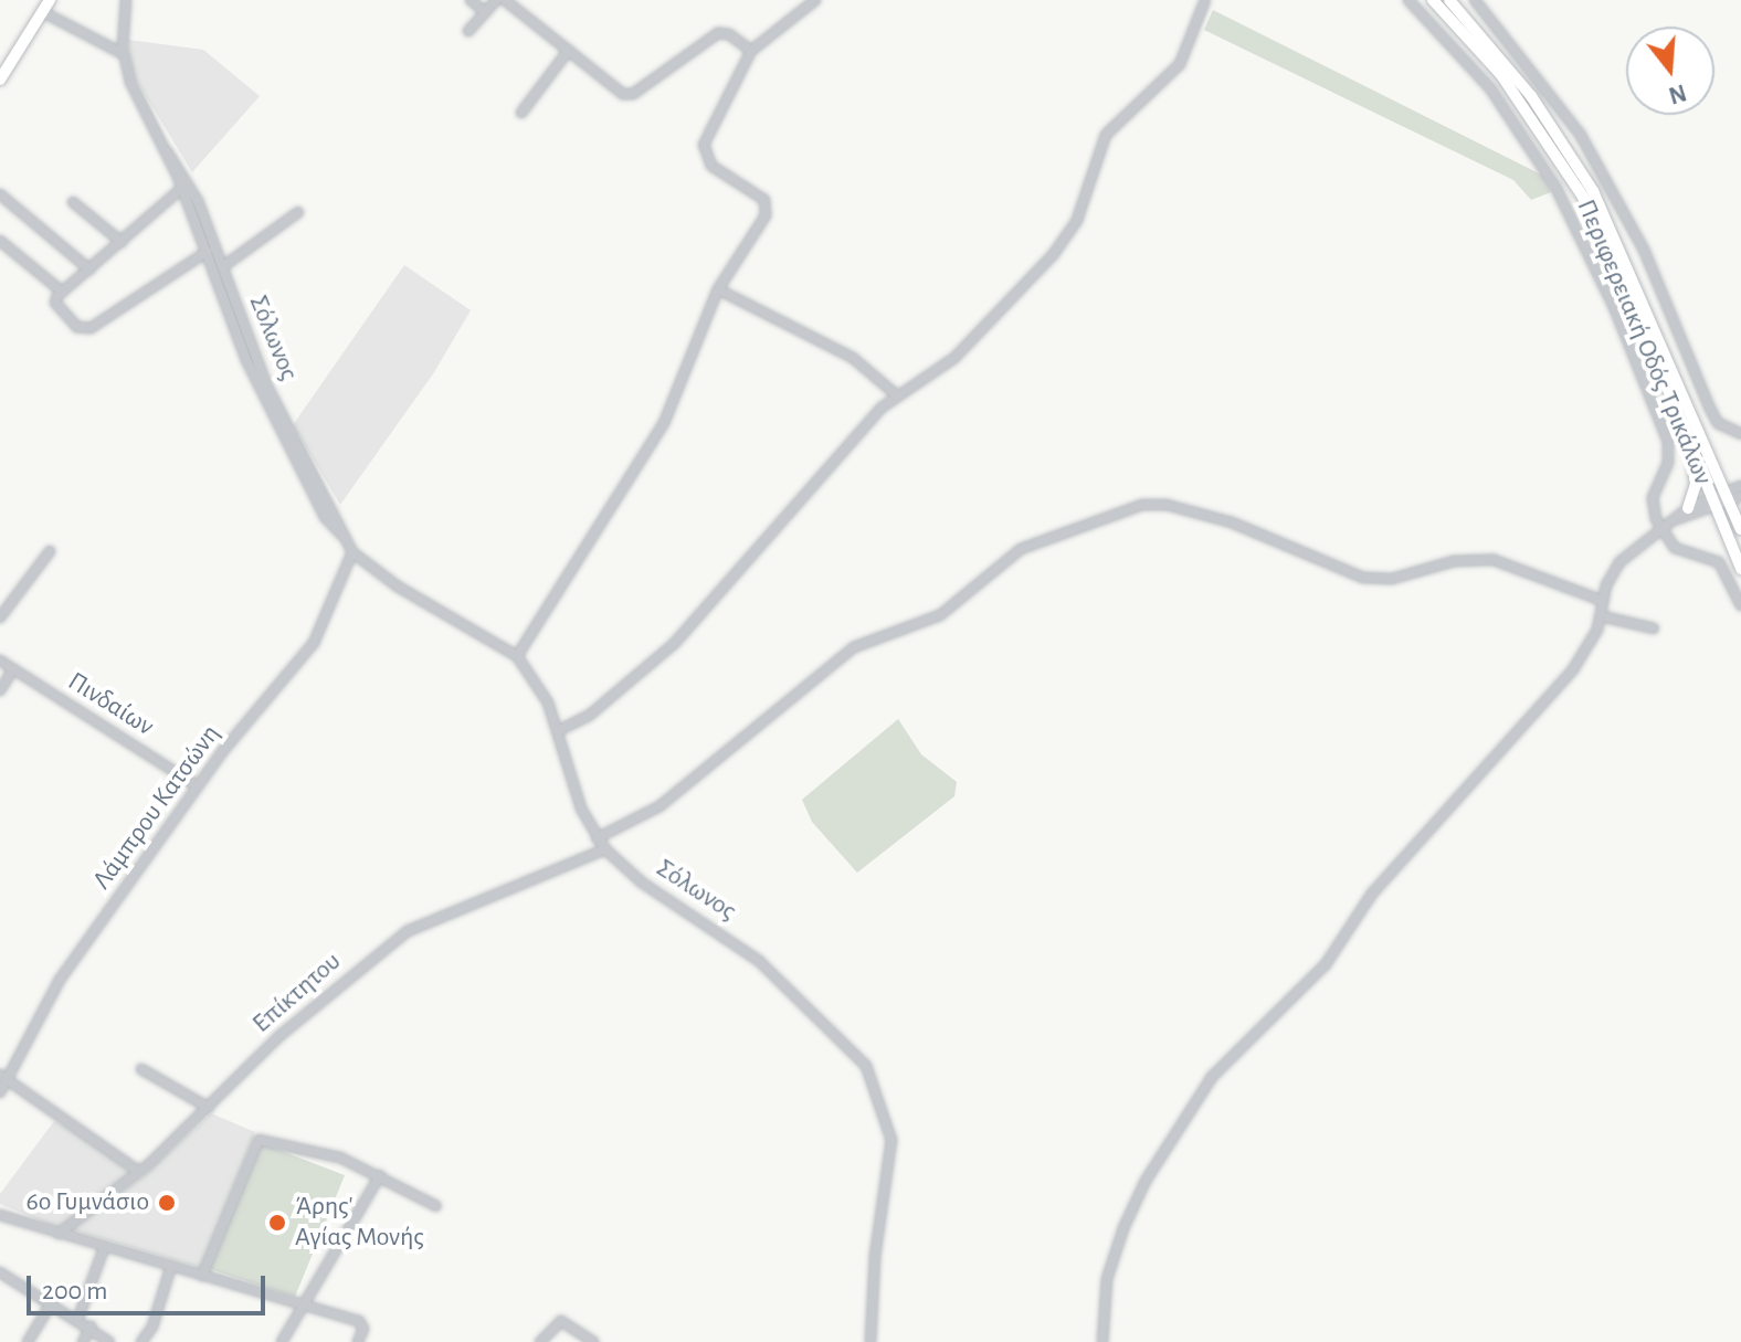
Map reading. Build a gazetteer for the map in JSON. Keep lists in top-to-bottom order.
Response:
{
  "streets": {
    "main road": ["Περιφερειακή Οδός Τρικάλων"],
    "street": [
      "Σόλωνος",
      "Πινδαίων",
      "Λάμπρου Κατσώνη",
      "Επίκτητου"
    ]
  },
  "crossings": [
    ["Σόλωνος", "Λάμπρου Κατσώνη"],
    ["Σόλωνος", "Επίκτητου"],
    ["Πινδαίων", "Λάμπρου Κατσώνη"]
  ],
  "places": ["6ο Γυμνάσιο", "Άρης' Αγίας Μονής"],
  "scale_bar": "200 m",
  "north": "bottom"
}
